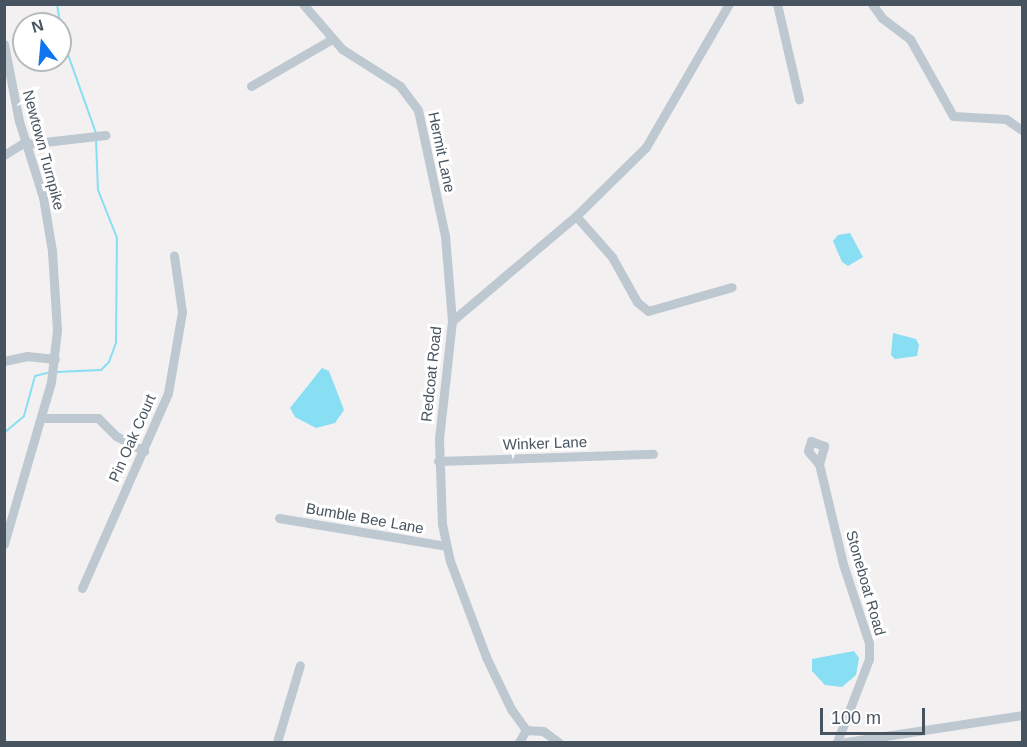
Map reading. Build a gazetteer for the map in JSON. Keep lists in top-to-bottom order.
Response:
{
  "streets": {
    "street": [
      "Newtown Turnpike",
      "Hermit Lane",
      "Redcoat Road",
      "Pin Oak Court",
      "Winker Lane",
      "Bumble Bee Lane",
      "Stoneboat Road"
    ]
  },
  "crossings": [
    ["Hermit Lane", "Redcoat Road"],
    ["Redcoat Road", "Winker Lane"],
    ["Redcoat Road", "Bumble Bee Lane"]
  ],
  "scale_bar": "100 m",
  "north": "top"
}
